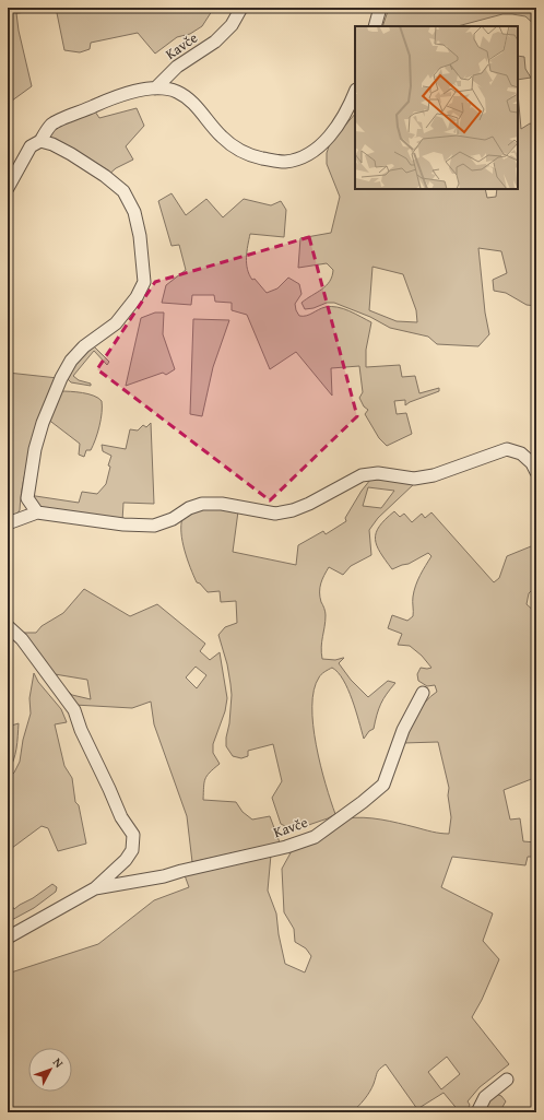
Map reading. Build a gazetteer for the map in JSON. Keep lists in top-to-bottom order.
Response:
{
  "streets": {
    "street": ["Kavče"]
  },
  "north": "top right"
}
